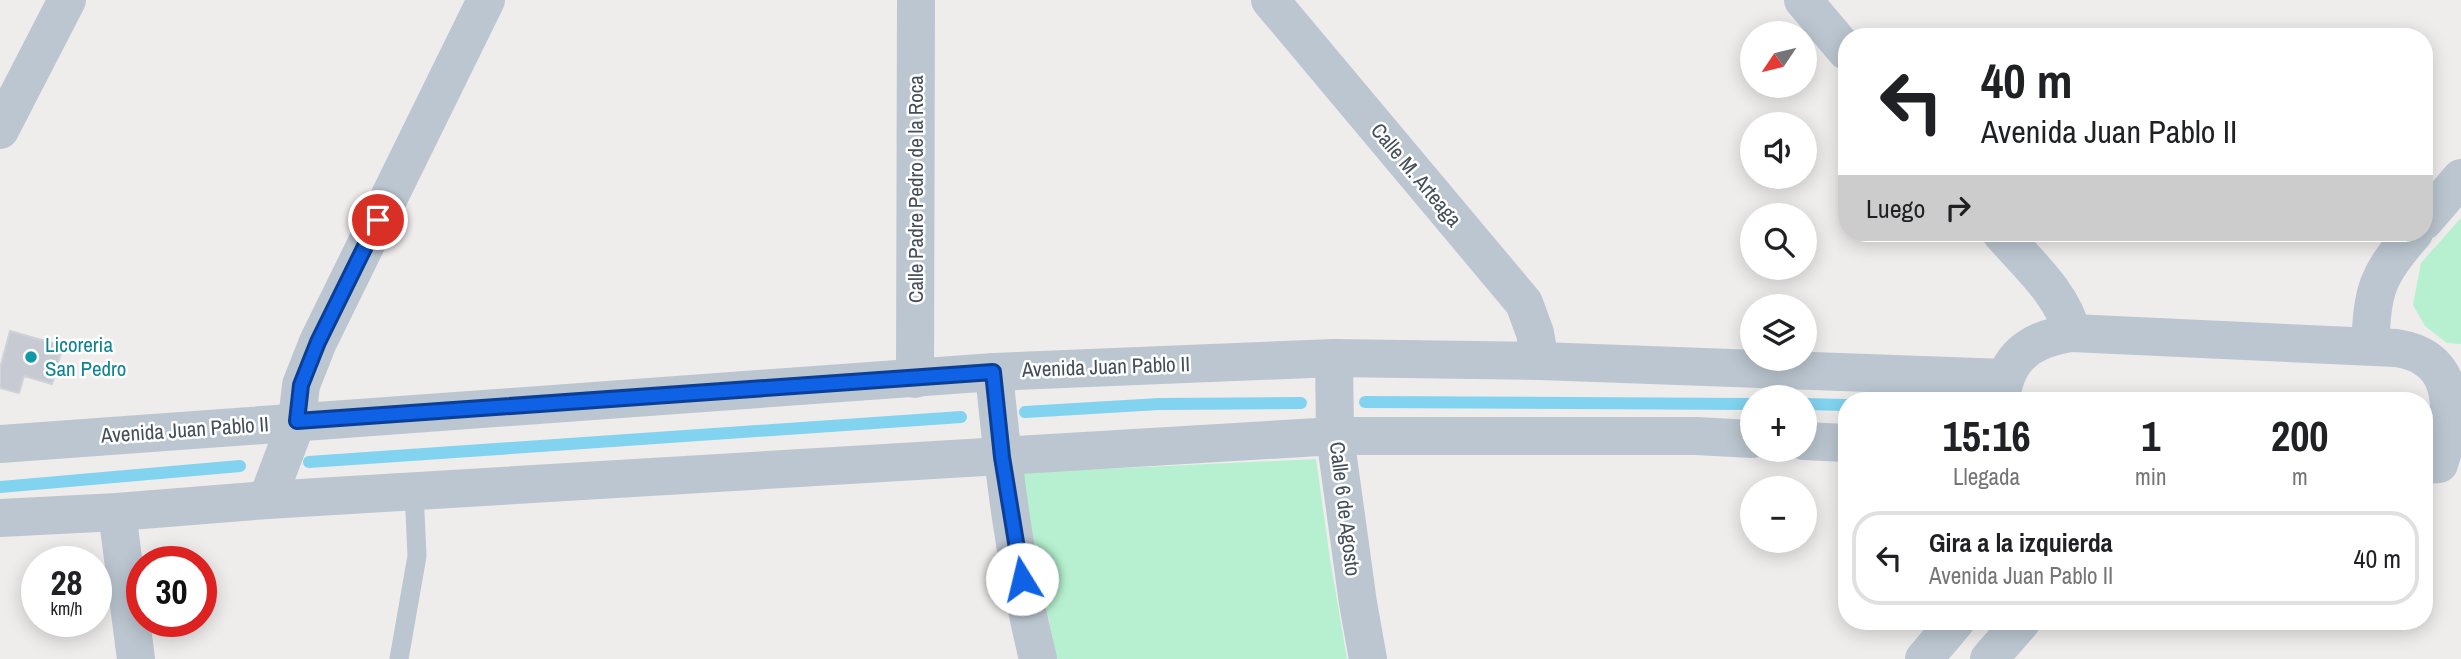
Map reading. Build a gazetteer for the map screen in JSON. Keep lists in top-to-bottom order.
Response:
{
  "streets": {
    "street": [
      "Calle M. Arteaga",
      "Calle Padre Pedro de la Roca",
      "Avenida Juan Pablo II",
      "Calle 6 de Agosto"
    ]
  },
  "crossings": [
    ["Calle M. Arteaga", "Avenida Juan Pablo II"],
    ["Calle Padre Pedro de la Roca", "Avenida Juan Pablo II"],
    ["Avenida Juan Pablo II", "Calle 6 de Agosto"]
  ],
  "places": ["Licoreria San Pedro"],
  "north": "bottom left",
  "page": {
    "map_buttons": ["+", "−"],
    "turn": ["40 m", "Avenida Juan Pablo II"],
    "then": "Luego",
    "eta": [
      "15:16",
      "Llegada",
      "1",
      "min",
      "200",
      "m"
    ],
    "list": [
      {
        "name": "Gira a la izquierda",
        "note": "Avenida Juan Pablo II",
        "value": "40 m"
      }
    ],
    "speed": "28 km/h",
    "limit": "30"
  }
}
